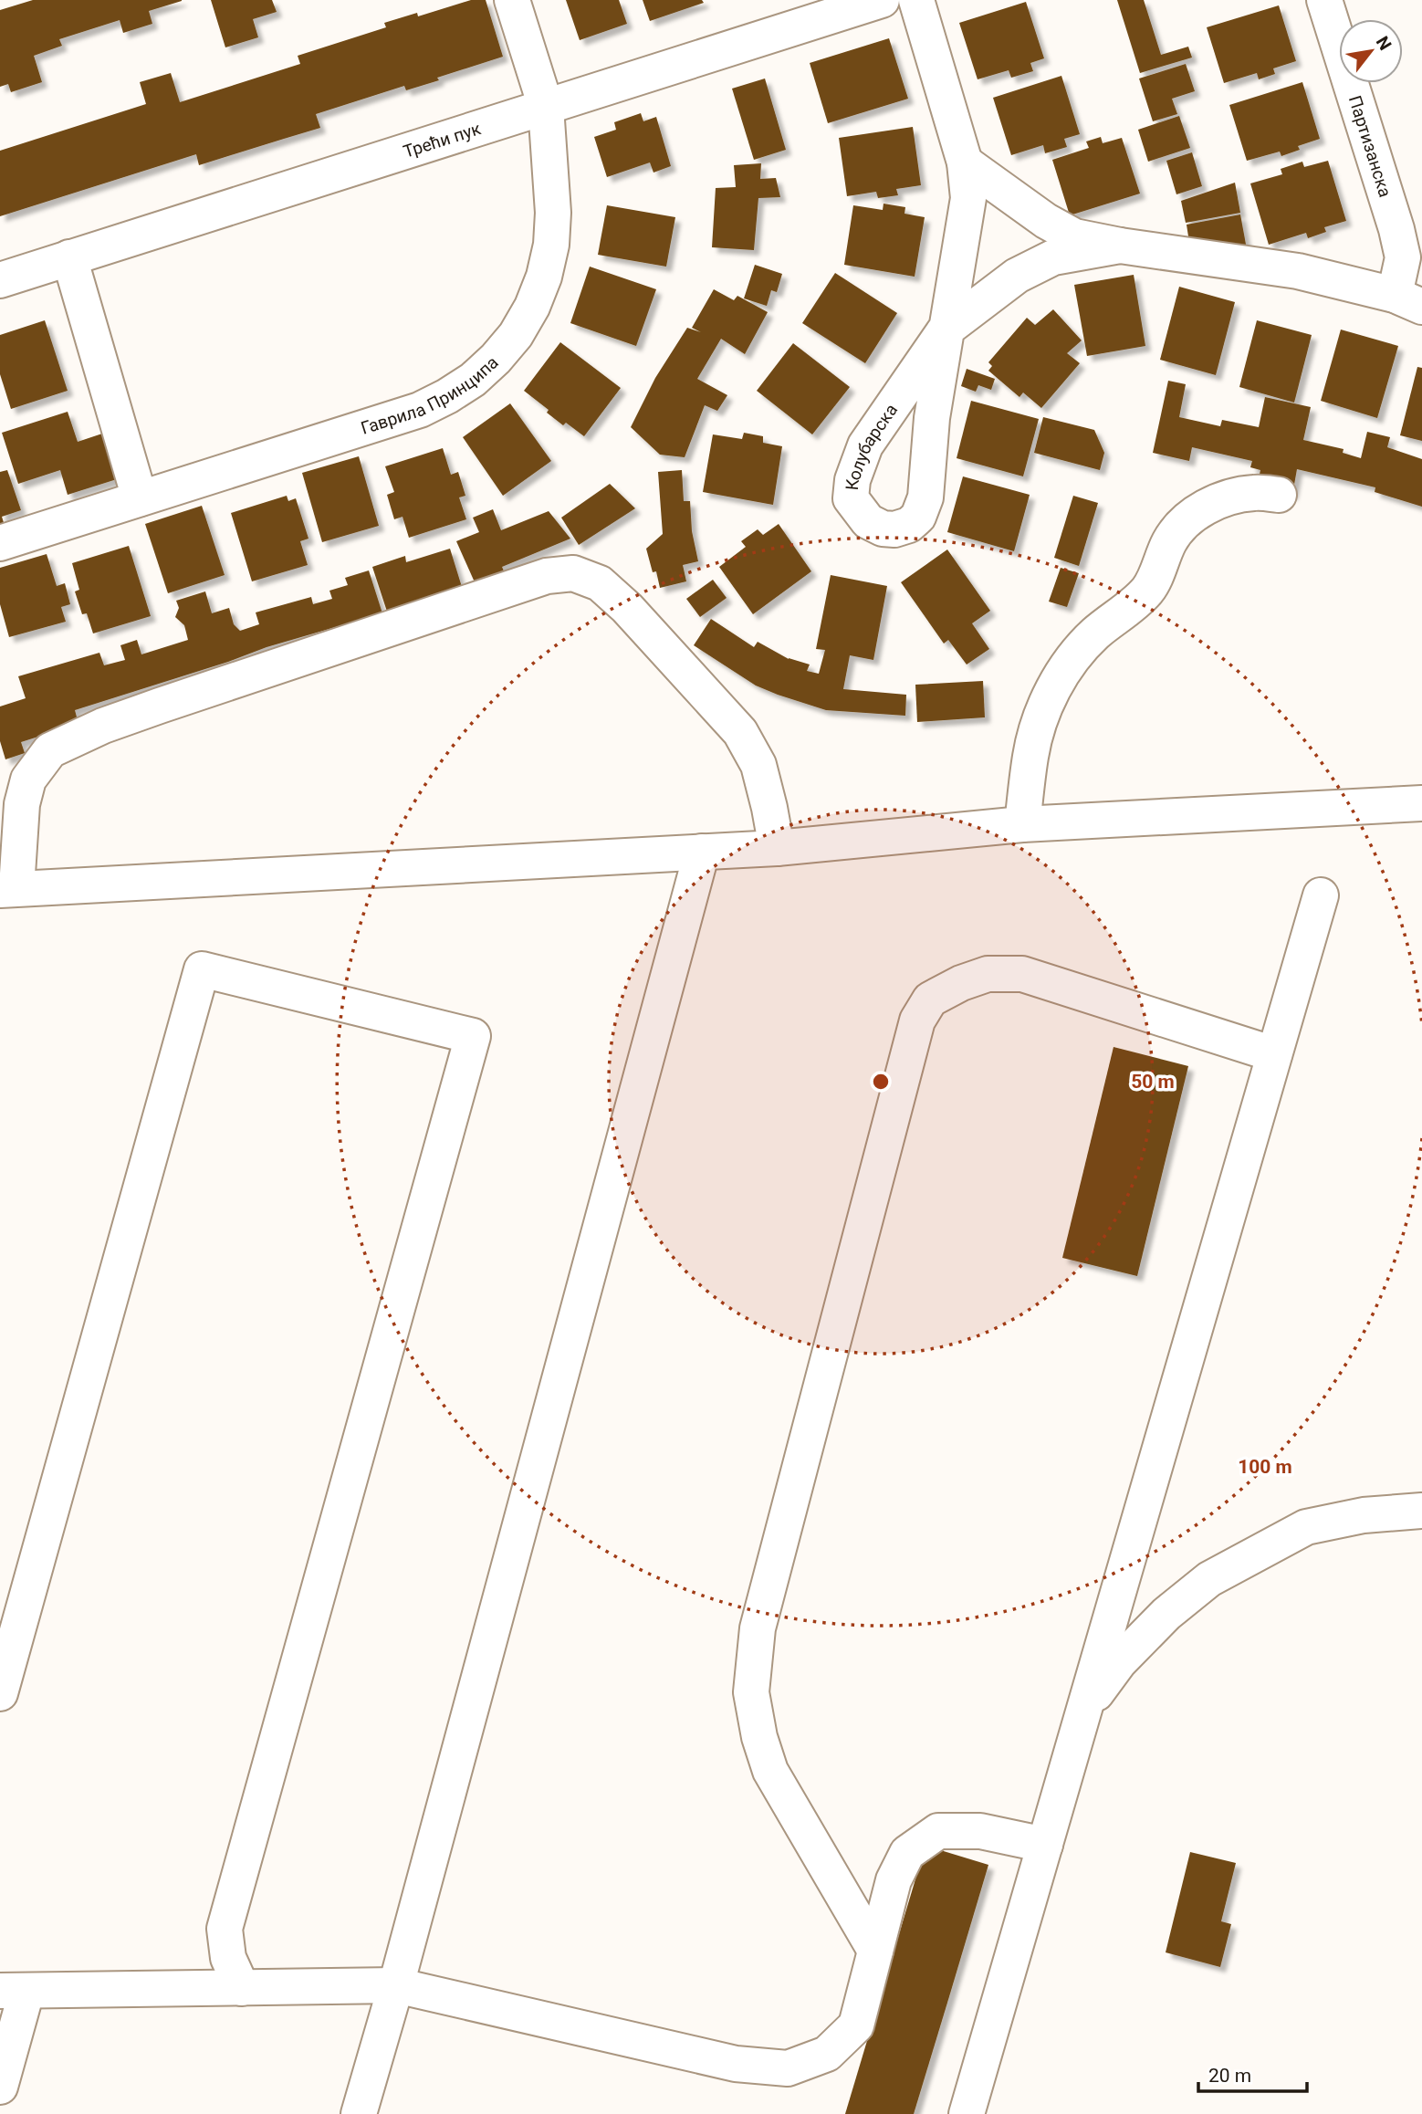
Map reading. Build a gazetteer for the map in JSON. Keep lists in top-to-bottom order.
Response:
{
  "streets": {
    "street": [
      "Трећи пук",
      "Партизанска",
      "Гаврила Принципа",
      "Колубарска"
    ]
  },
  "crossings": [
    ["Трећи пук", "Гаврила Принципа"],
    ["Партизанска", "Колубарска"]
  ],
  "scale_bar": "20 m",
  "north": "top right",
  "rings": ["50 m", "100 m"]
}
